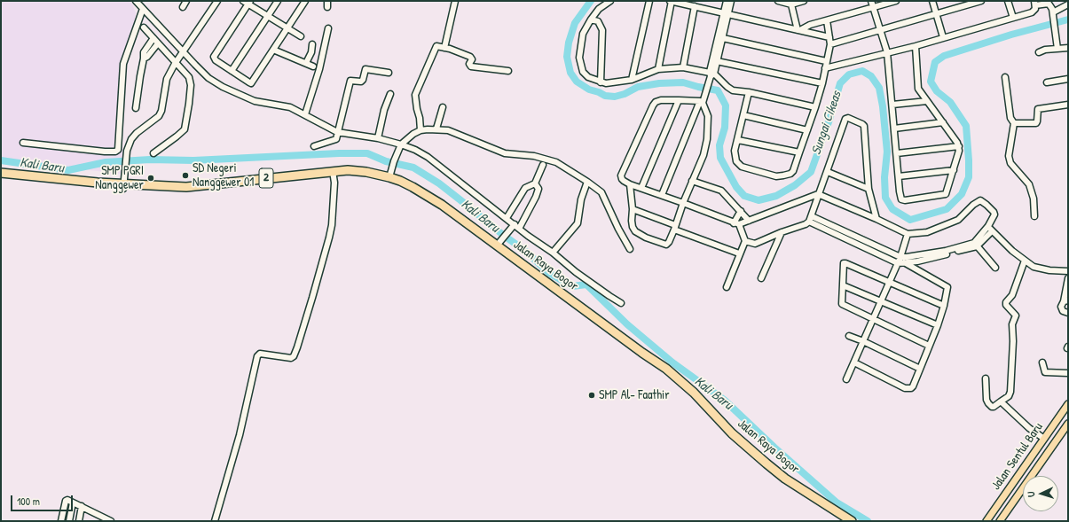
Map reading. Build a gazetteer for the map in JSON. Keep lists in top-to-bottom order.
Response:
{
  "streets": {
    "highway": ["2", "Jalan Raya Bogor"],
    "main road": ["Jalan Sentul Baru"]
  },
  "water": ["Sungai Cikeas", "Kali Baru"],
  "places": ["SD Negeri Nanggewer 01", "SMP PGRI Nanggewer", "SMP Al- Faathir"],
  "scale_bar": "100 m",
  "north": "left"
}
